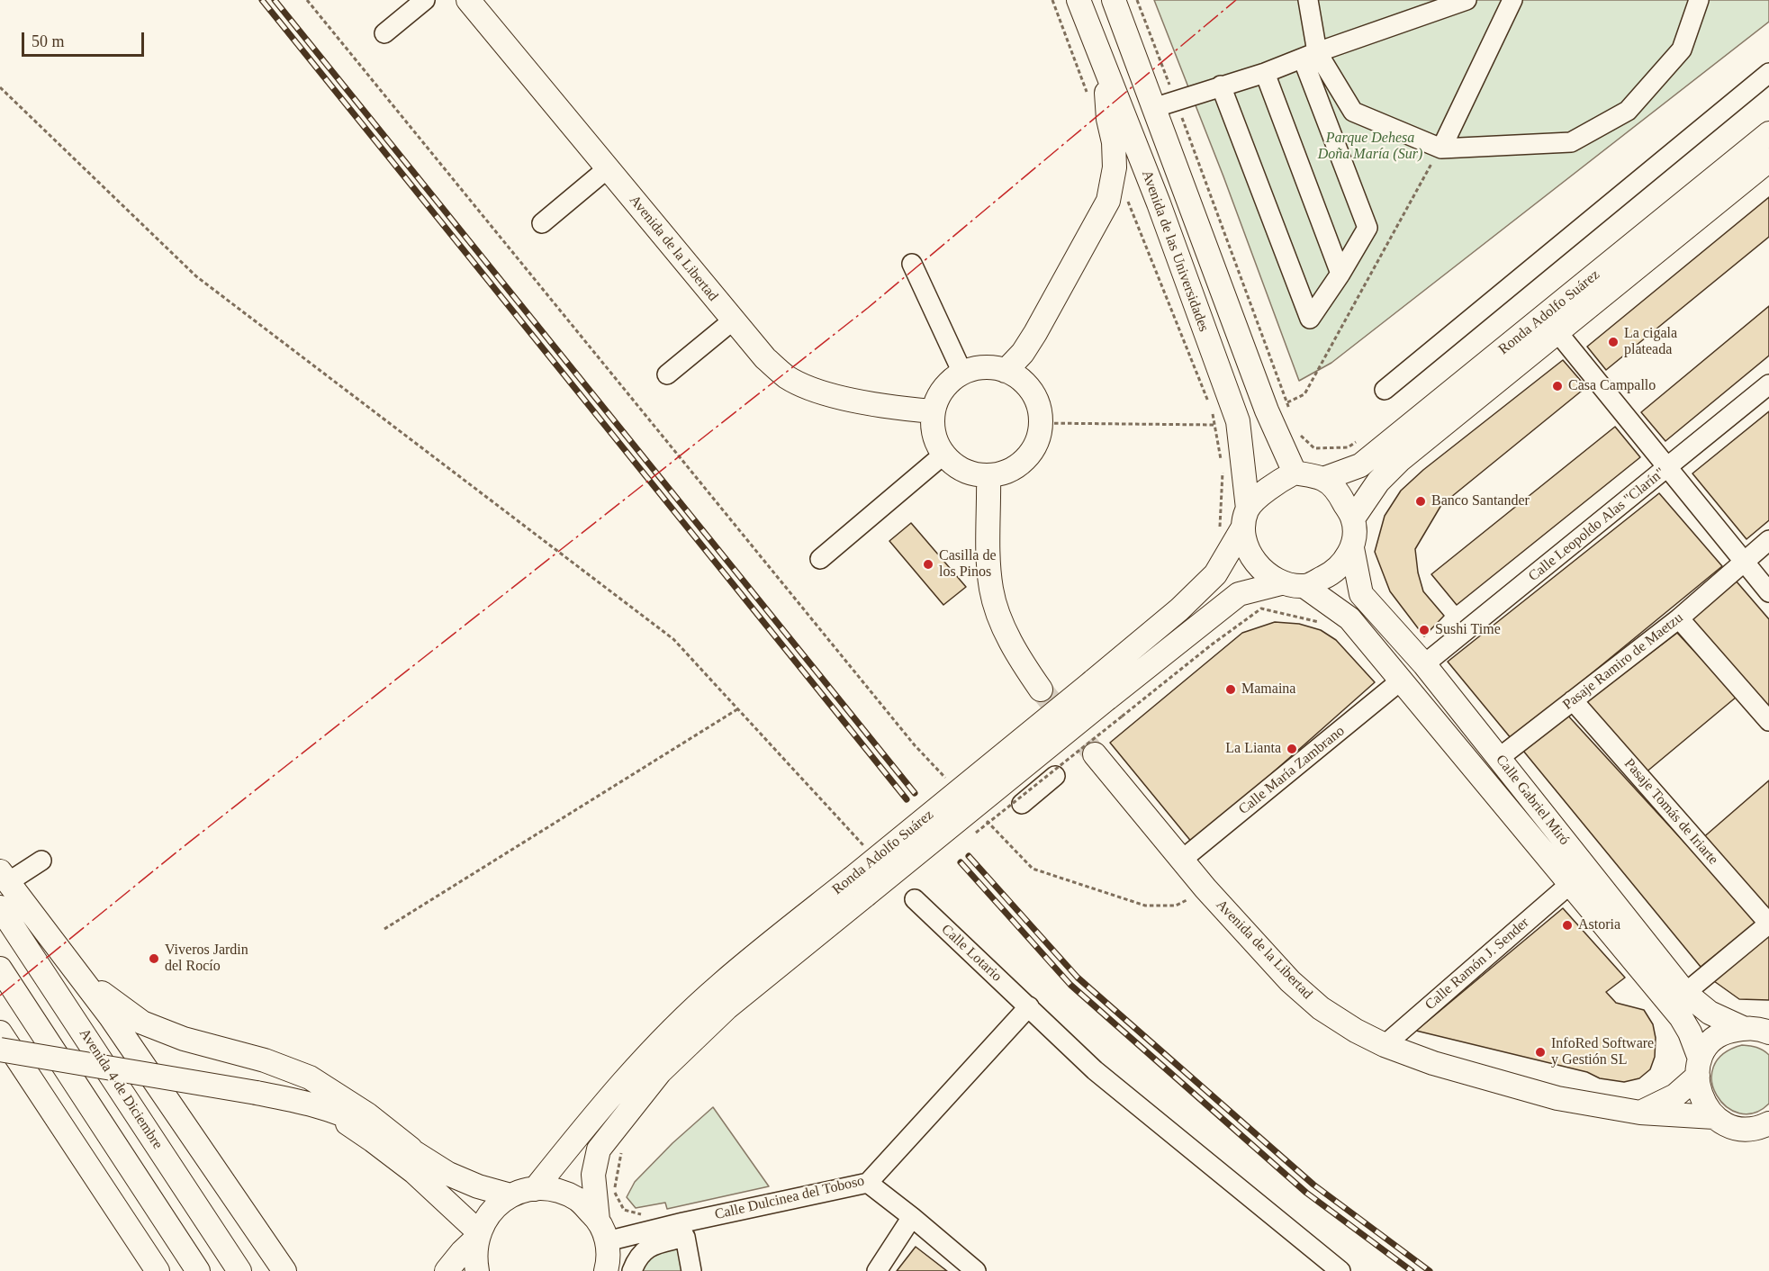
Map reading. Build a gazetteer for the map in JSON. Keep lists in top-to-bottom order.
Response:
{
  "streets": {
    "main road": [
      "Avenida de la Libertad",
      "Avenida de las Universidades",
      "Ronda Adolfo Suárez",
      "Calle Gabriel Miró",
      "Avenida 4 de Diciembre"
    ],
    "street": [
      "Calle Leopoldo Alas \"Clarín\"",
      "Pasaje Ramiro de Maetzu",
      "Calle María Zambrano",
      "Pasaje Tomás de Iriarte",
      "Calle Lotario",
      "Calle Ramón J. Sender",
      "Calle Dulcinea del Toboso"
    ]
  },
  "crossings": [
    ["Avenida de la Libertad", "Calle María Zambrano"],
    ["Avenida de la Libertad", "Calle Gabriel Miró"],
    ["Avenida de la Libertad", "Calle Ramón J. Sender"],
    ["Avenida de las Universidades", "Ronda Adolfo Suárez"],
    ["Avenida de las Universidades", "Calle Gabriel Miró"],
    ["Ronda Adolfo Suárez", "Calle Gabriel Miró"],
    ["Calle Leopoldo Alas \"Clarín\"", "Calle Gabriel Miró"],
    ["Pasaje Ramiro de Maetzu", "Calle Gabriel Miró"],
    ["Pasaje Ramiro de Maetzu", "Pasaje Tomás de Iriarte"],
    ["Calle María Zambrano", "Calle Gabriel Miró"],
    ["Calle Gabriel Miró", "Calle Ramón J. Sender"],
    ["Calle Lotario", "Calle Dulcinea del Toboso"]
  ],
  "parks": ["Parque Dehesa Doña María (Sur)"],
  "places": [
    "La cigala plateada",
    "Casa Campallo",
    "Banco Santander",
    "Casilla de los Pinos",
    "Sushi Time",
    "Mamaina",
    "La Lianta",
    "Astoria",
    "Viveros Jardin del Rocío",
    "InfoRed Software y Gestión SL"
  ],
  "scale_bar": "50 m"
}
